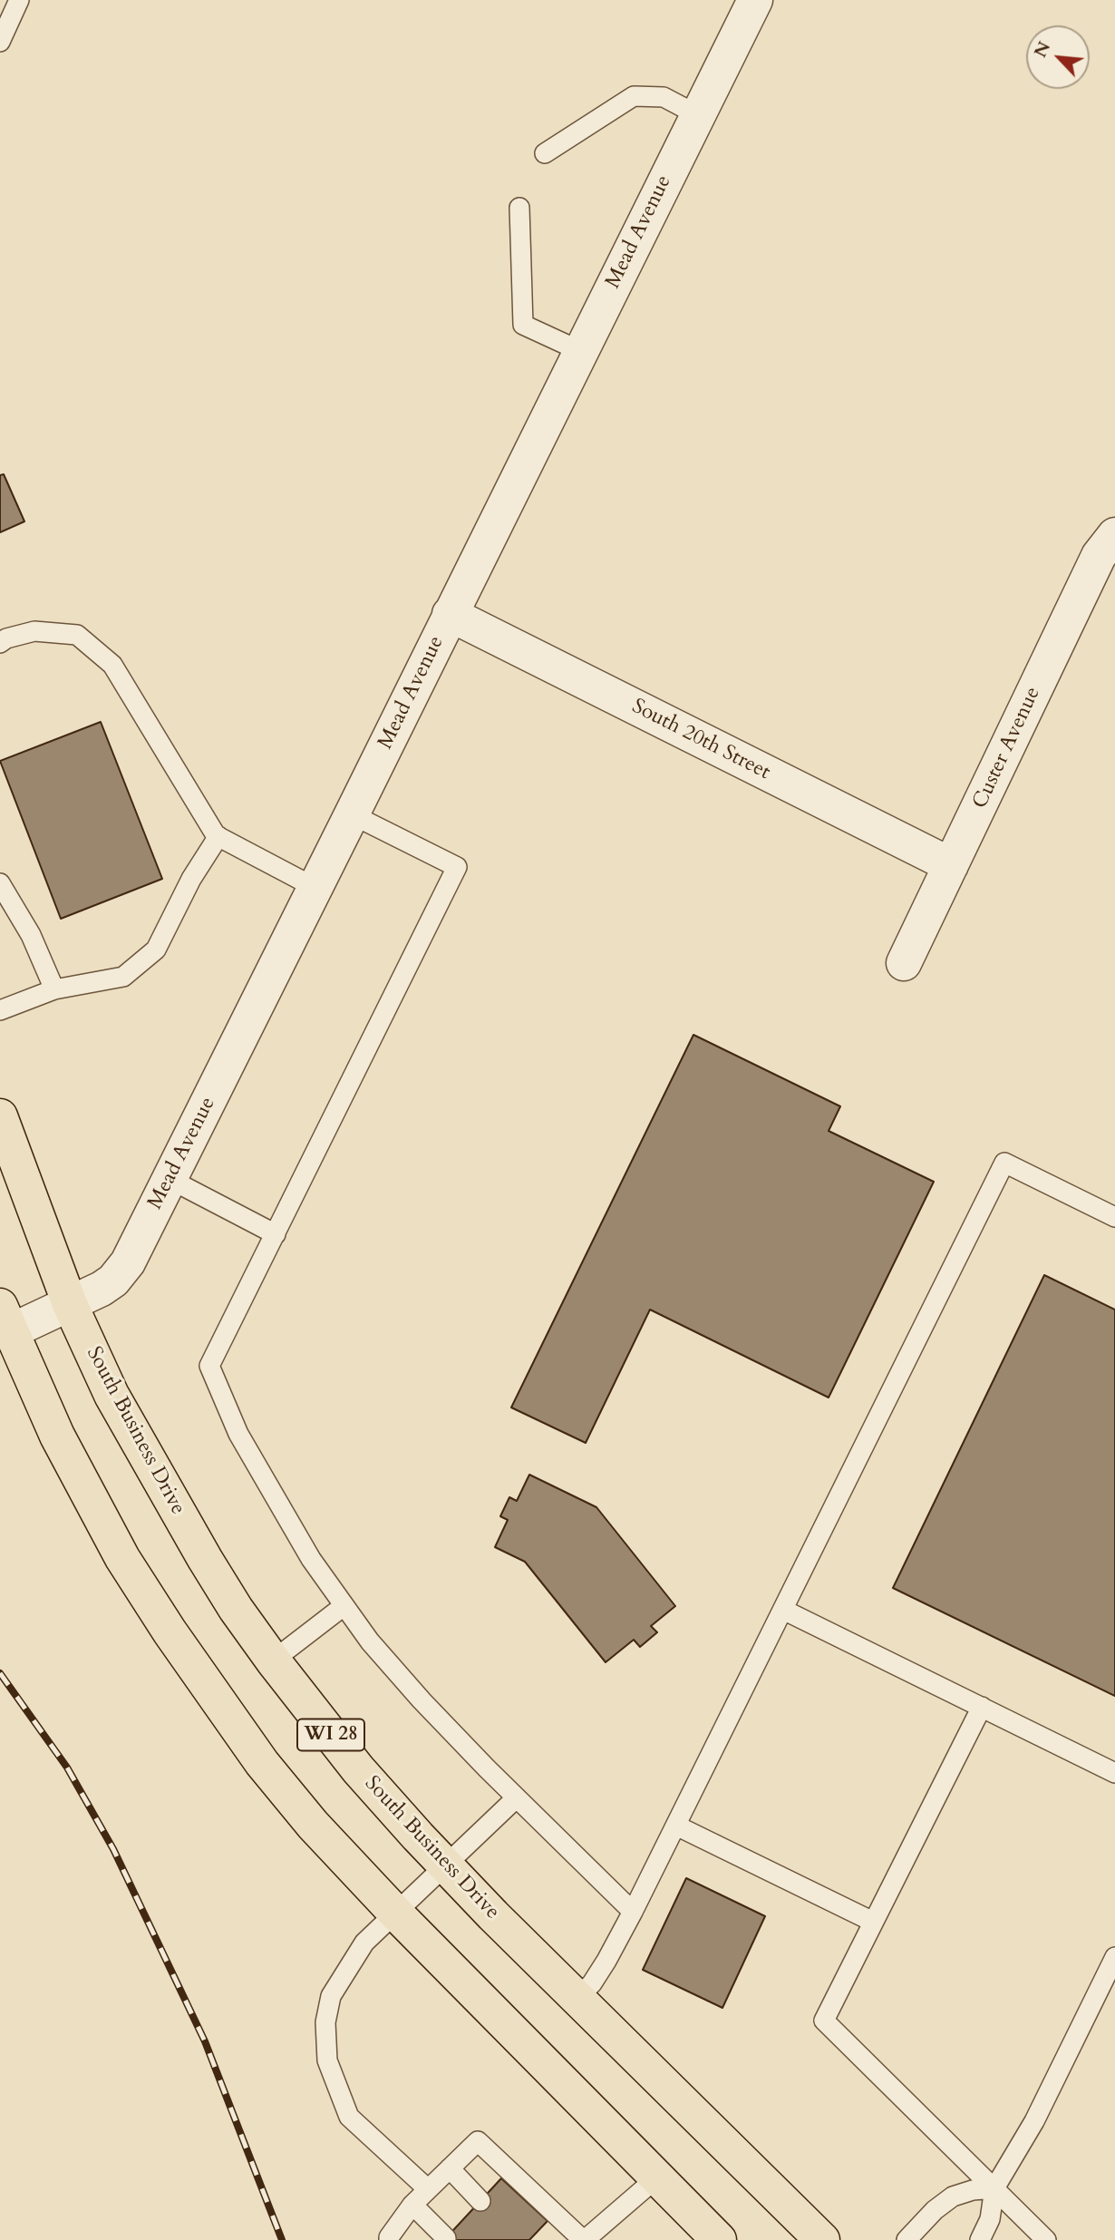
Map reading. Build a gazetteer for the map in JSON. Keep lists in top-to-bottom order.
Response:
{
  "streets": {
    "main road": ["South Business Drive", "WI 28"],
    "street": ["Mead Avenue", "South 20th Street", "Custer Avenue"]
  },
  "crossings": [
    ["Mead Avenue", "South 20th Street"],
    ["Mead Avenue", "South Business Drive"],
    ["South 20th Street", "Custer Avenue"]
  ],
  "north": "top left"
}
